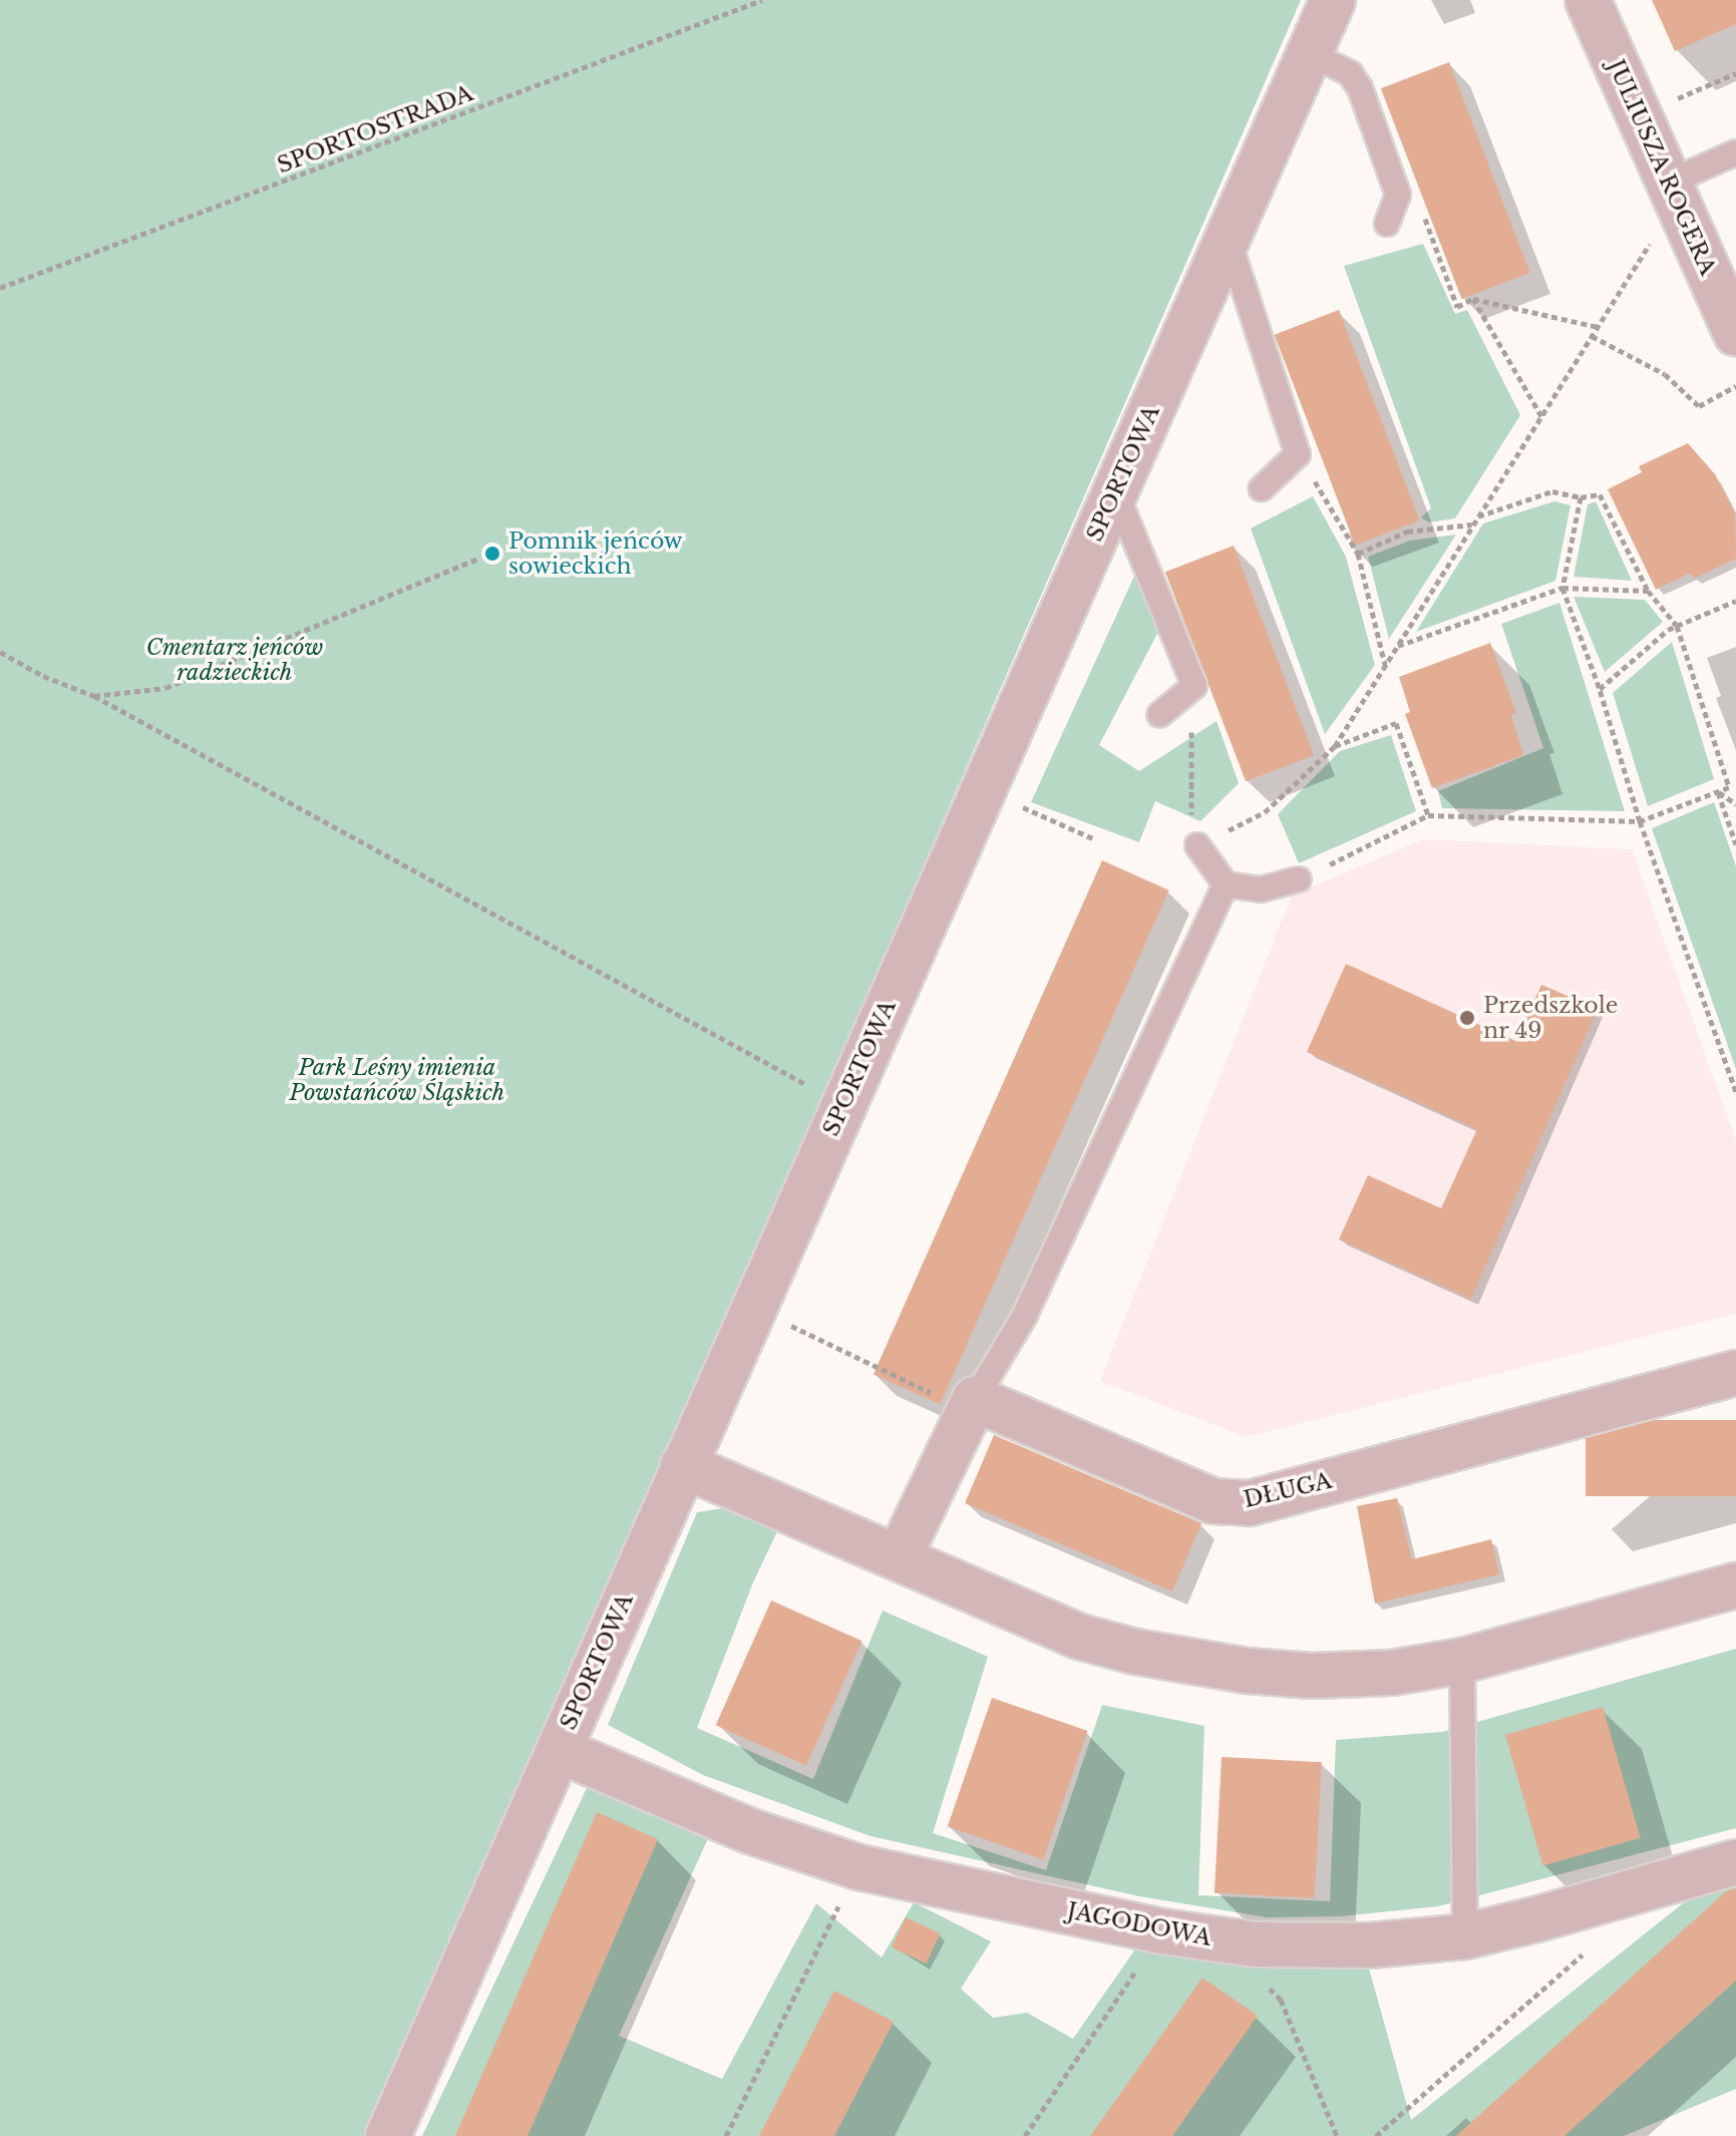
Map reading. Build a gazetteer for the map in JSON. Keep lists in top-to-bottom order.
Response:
{
  "streets": {
    "street": [
      "JULIUSZA ROGERA",
      "SPORTOWA",
      "DŁUGA",
      "JAGODOWA"
    ],
    "path": ["SPORTOSTRADA"]
  },
  "crossings": [
    ["SPORTOWA", "JAGODOWA"]
  ],
  "parks": ["Cmentarz jeńców radzieckich", "Park Leśny imienia Powstańców Śląskich"],
  "places": ["Pomnik jeńców sowieckich", "Przedszkole nr 49"]
}
